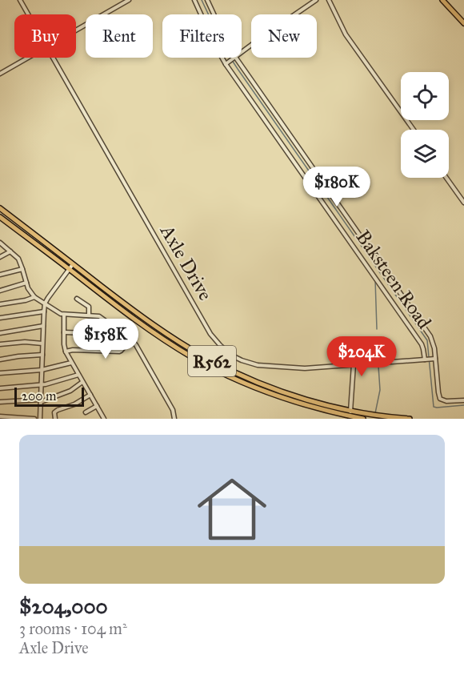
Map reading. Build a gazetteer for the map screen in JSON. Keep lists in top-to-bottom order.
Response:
{
  "streets": {
    "main road": ["R562"],
    "street": ["Axle Drive", "Baksteen Road"]
  },
  "crossings": [
    ["Axle Drive", "Baksteen Road"]
  ],
  "scale_bar": "200 m",
  "page": {
    "chip": [
      "Buy",
      "Rent",
      "Filters",
      "New"
    ],
    "price": ["$180K", "$158K", "$204K"],
    "scale": "200 m",
    "list": [
      {
        "name": "$204,000",
        "note": "3 rooms · 104 m² · Axle Drive"
      }
    ]
  }
}
